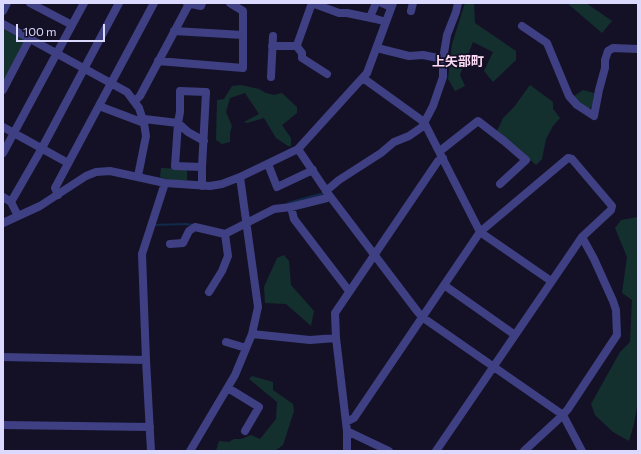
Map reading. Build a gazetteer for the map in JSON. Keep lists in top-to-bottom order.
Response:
{
  "districts": ["上矢部町"],
  "scale_bar": "100 m"
}
